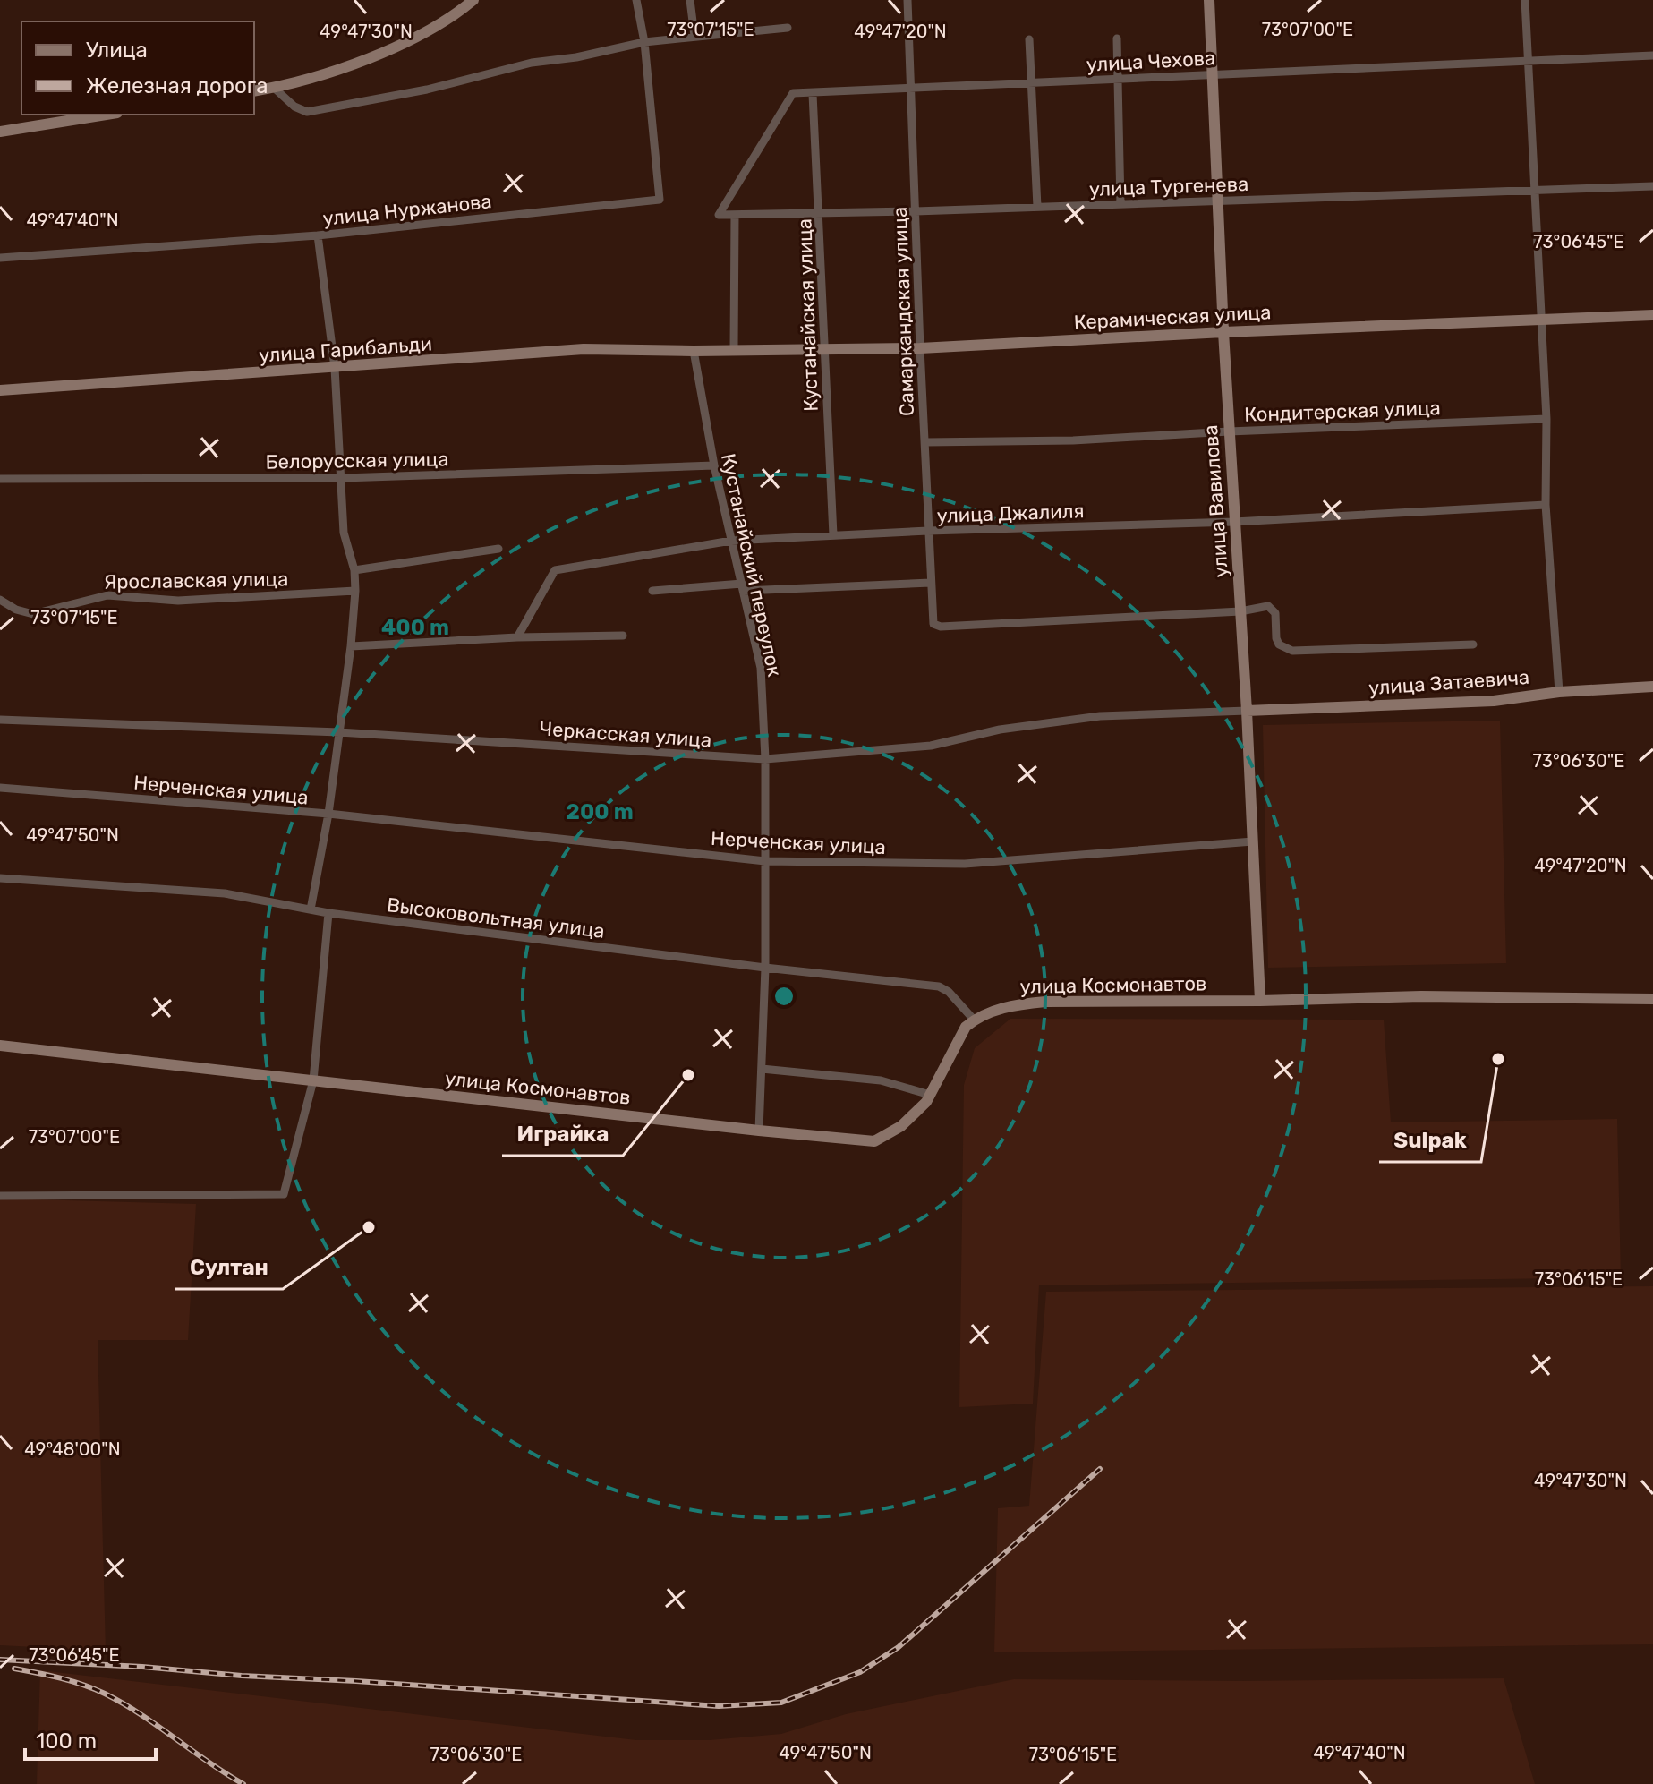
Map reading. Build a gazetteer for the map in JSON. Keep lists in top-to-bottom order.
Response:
{
  "streets": {
    "street": [
      "улица Чехова",
      "улица Тургенева",
      "улица Нуржанова",
      "Самаркандская улица",
      "Кустанайская улица",
      "Керамическая улица",
      "улица Гарибальди",
      "Кондитерская улица",
      "Белорусская улица",
      "улица Вавилова",
      "улица Джалиля",
      "Кустанайский переулок",
      "Ярославская улица",
      "улица Затаевича",
      "Черкасская улица",
      "Нерченская улица",
      "Высоковольтная улица",
      "улица Космонавтов"
    ]
  },
  "crossings": [
    ["улица Чехова", "улица Тургенева"],
    ["улица Чехова", "Самаркандская улица"],
    ["улица Чехова", "Кустанайская улица"],
    ["улица Чехова", "улица Вавилова"],
    ["улица Тургенева", "Самаркандская улица"],
    ["улица Тургенева", "Кустанайская улица"],
    ["улица Тургенева", "улица Вавилова"],
    ["Самаркандская улица", "Керамическая улица"],
    ["Самаркандская улица", "Кондитерская улица"],
    ["Самаркандская улица", "улица Вавилова"],
    ["Самаркандская улица", "улица Джалиля"],
    ["Кустанайская улица", "Керамическая улица"],
    ["Кустанайская улица", "улица Джалиля"],
    ["Керамическая улица", "улица Гарибальди"],
    ["Керамическая улица", "улица Вавилова"],
    ["Керамическая улица", "Кустанайский переулок"],
    ["улица Гарибальди", "Кустанайский переулок"],
    ["Кондитерская улица", "улица Вавилова"],
    ["Белорусская улица", "Кустанайский переулок"],
    ["улица Вавилова", "улица Джалиля"],
    ["улица Вавилова", "улица Затаевича"],
    ["улица Вавилова", "Черкасская улица"],
    ["улица Вавилова", "Нерченская улица"],
    ["улица Вавилова", "улица Космонавтов"],
    ["улица Джалиля", "Кустанайский переулок"],
    ["Кустанайский переулок", "Черкасская улица"],
    ["Кустанайский переулок", "Нерченская улица"],
    ["Кустанайский переулок", "Высоковольтная улица"],
    ["Кустанайский переулок", "улица Космонавтов"],
    ["улица Затаевича", "Черкасская улица"],
    ["Высоковольтная улица", "улица Космонавтов"]
  ],
  "places": ["Sulpak", "Играйка", "Султан"],
  "legend": ["Улица", "Железная дорога"],
  "scale_bar": "100 m",
  "coordinates": [
    "73°07'15\"E",
    "73°07'00\"E",
    "49°47'30\"N",
    "49°47'20\"N",
    "49°47'40\"N",
    "73°06'45\"E",
    "73°06'30\"E",
    "49°47'50\"N",
    "73°06'15\"E",
    "49°48'00\"N"
  ],
  "rings": ["400 m", "200 m"]
}
